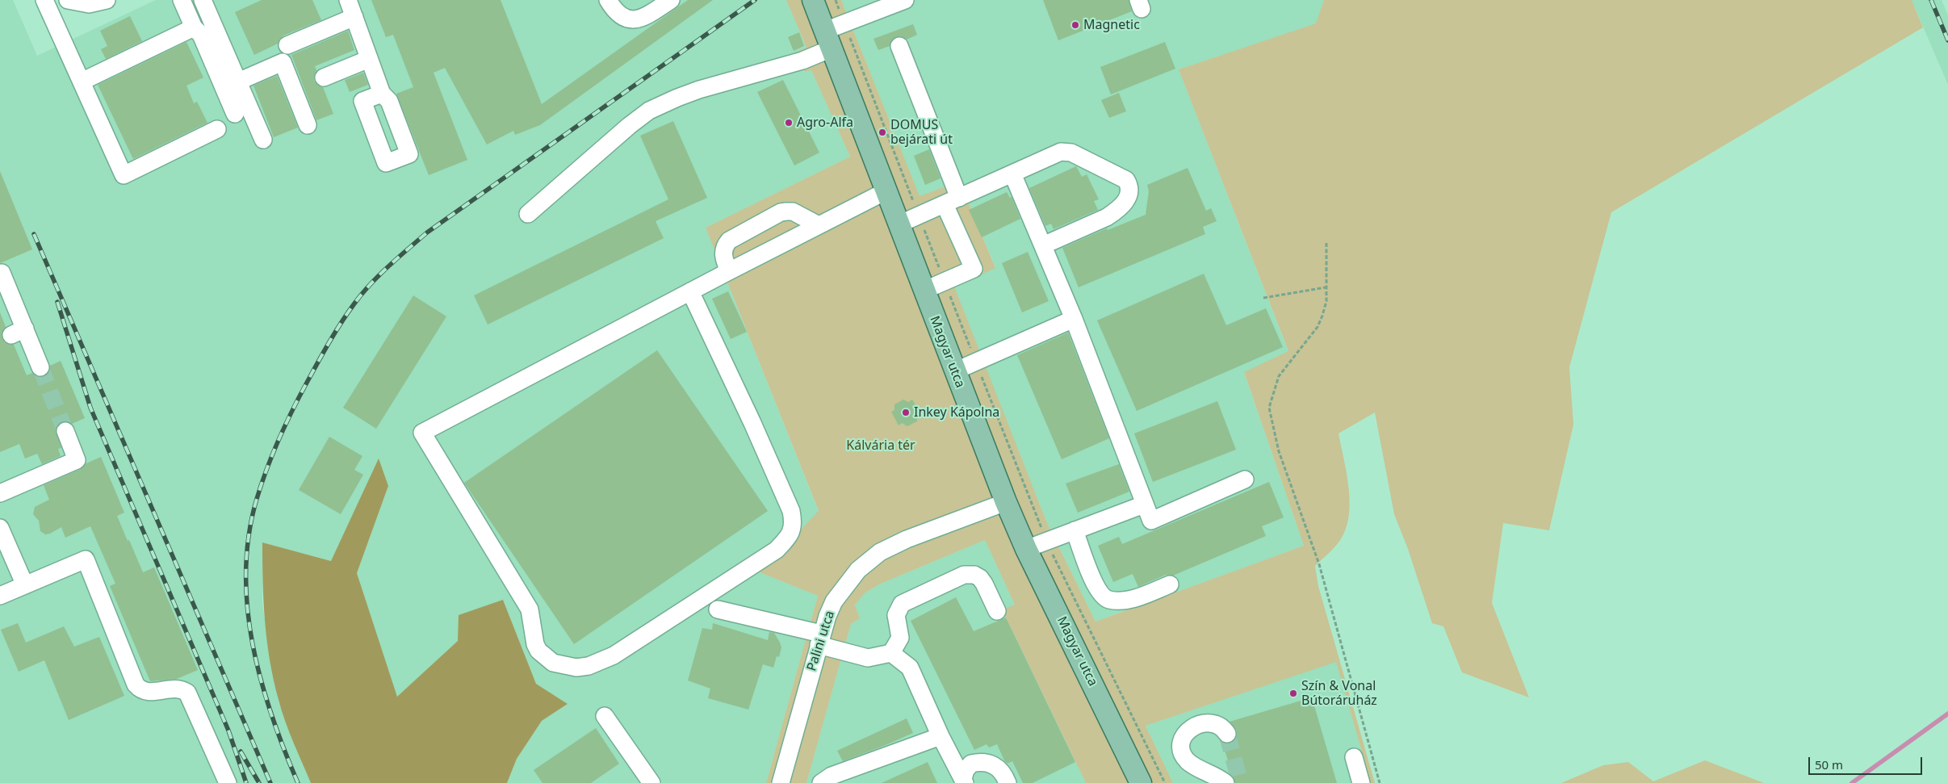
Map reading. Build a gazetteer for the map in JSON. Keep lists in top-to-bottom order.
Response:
{
  "streets": {
    "main road": ["Magyar utca"],
    "street": ["Palini utca"]
  },
  "crossings": [
    ["Magyar utca", "Palini utca"]
  ],
  "parks": ["Kálvária tér"],
  "places": [
    "Magnetic",
    "Agro-Alfa",
    "DOMUS bejárati út",
    "Inkey Kápolna",
    "Szín & Vonal Bútoráruház"
  ],
  "scale_bar": "50 m"
}
